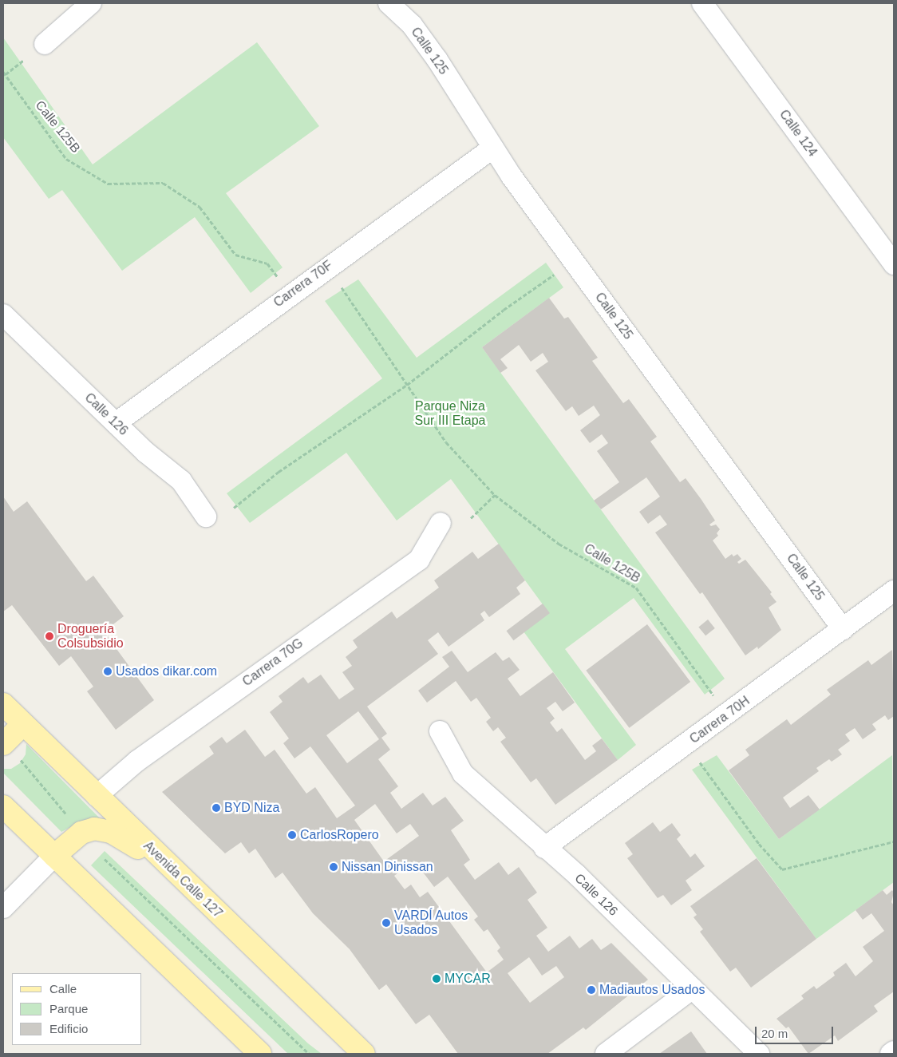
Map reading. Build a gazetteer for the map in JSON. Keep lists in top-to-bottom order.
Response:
{
  "streets": {
    "main road": ["Avenida Calle 127"],
    "street": [
      "Calle 125",
      "Calle 124",
      "Carrera 70F",
      "Calle 126",
      "Carrera 70G",
      "Carrera 70H"
    ],
    "path": ["Calle 125B"]
  },
  "crossings": [
    ["Calle 125", "Carrera 70F"],
    ["Calle 125", "Carrera 70H"],
    ["Carrera 70F", "Calle 126"],
    ["Calle 126", "Carrera 70H"],
    ["Carrera 70G", "Avenida Calle 127"]
  ],
  "parks": ["Parque Niza Sur III Etapa"],
  "places": [
    "Droguería Colsubsidio",
    "Usados dikar.com",
    "BYD Niza",
    "CarlosRopero",
    "Nissan Dinissan",
    "VARDÍ Autos Usados",
    "MYCAR",
    "Madiautos Usados"
  ],
  "legend": ["Calle", "Parque", "Edificio"],
  "scale_bar": "20 m"
}
